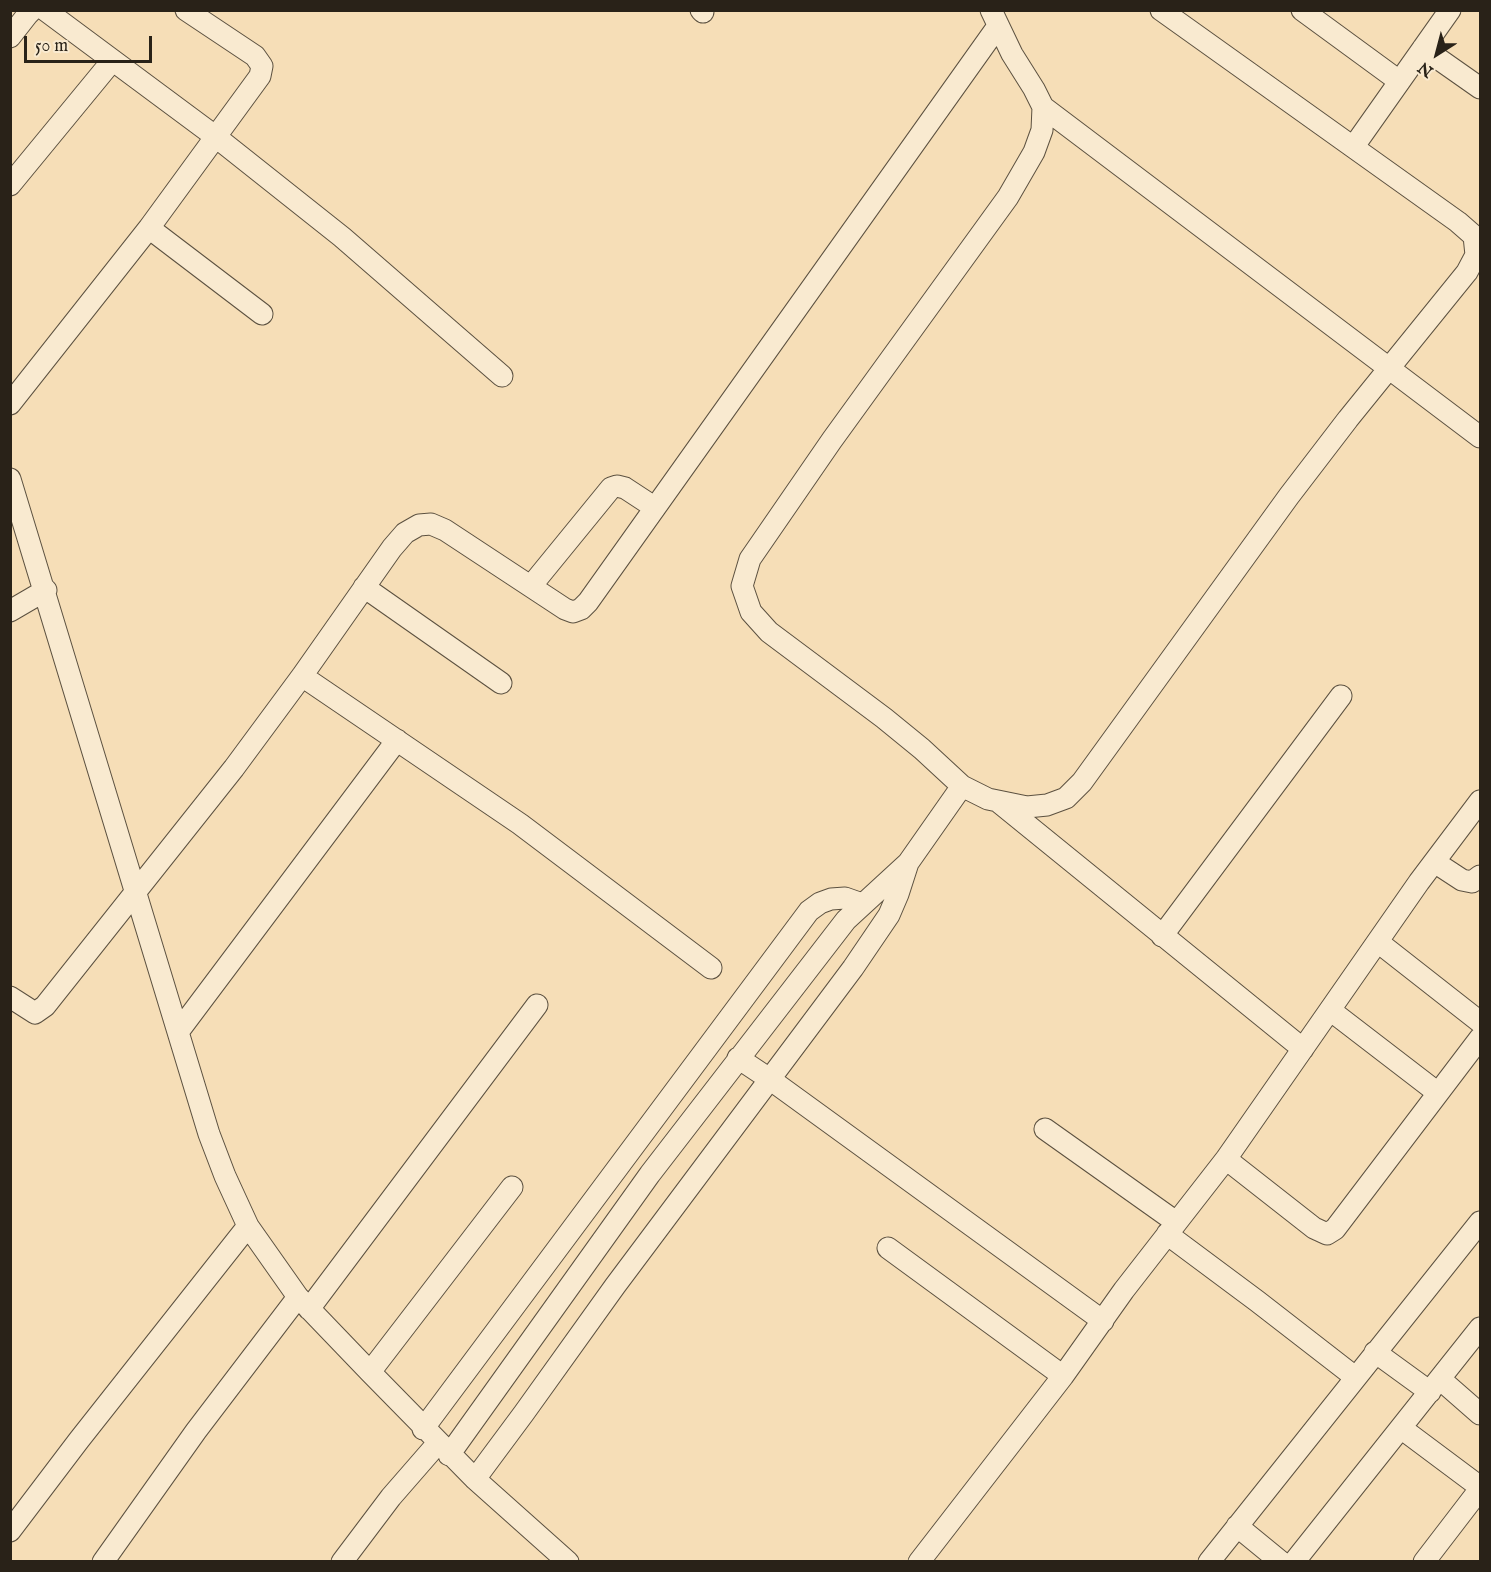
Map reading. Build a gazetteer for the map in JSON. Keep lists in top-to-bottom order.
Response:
{
  "scale_bar": "50 m",
  "north": "bottom left"
}
